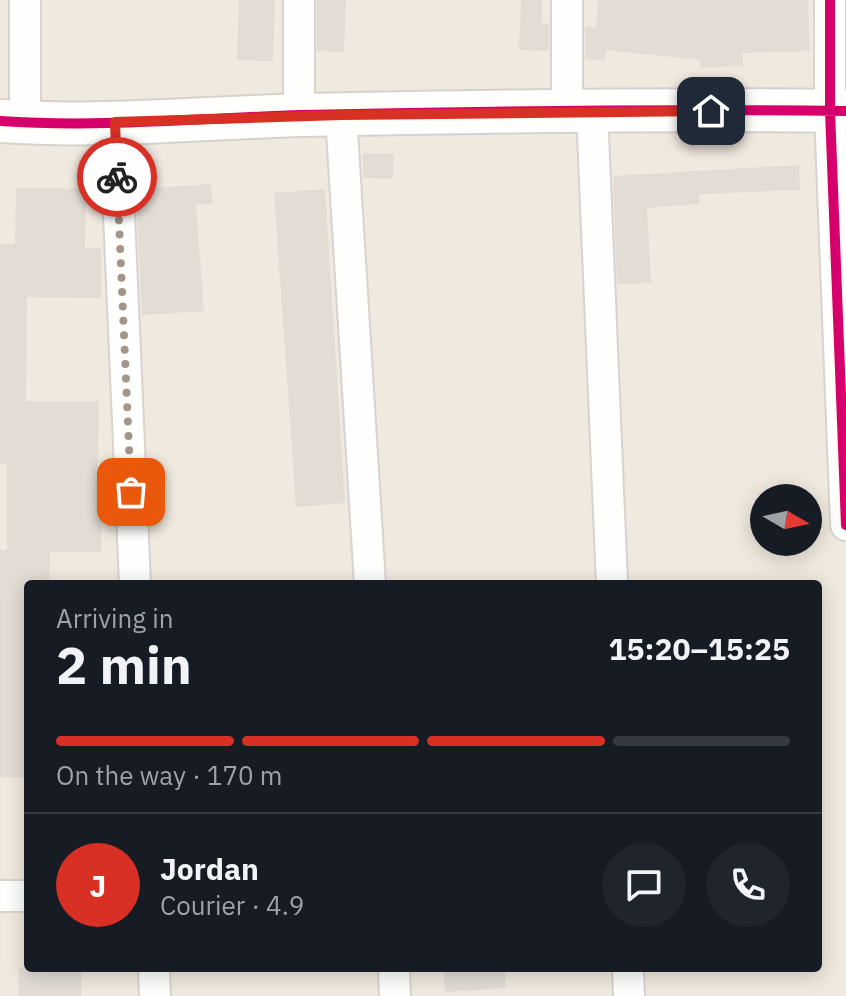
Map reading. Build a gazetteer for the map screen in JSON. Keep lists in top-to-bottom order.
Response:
{
  "north": "right",
  "page": {
    "heading": ["2 min", "Arriving in", "15:20–15:25"],
    "panel": ["Jordan", "Courier · 4.9"],
    "bar": "On the way · 170 m",
    "round": "J"
  }
}
